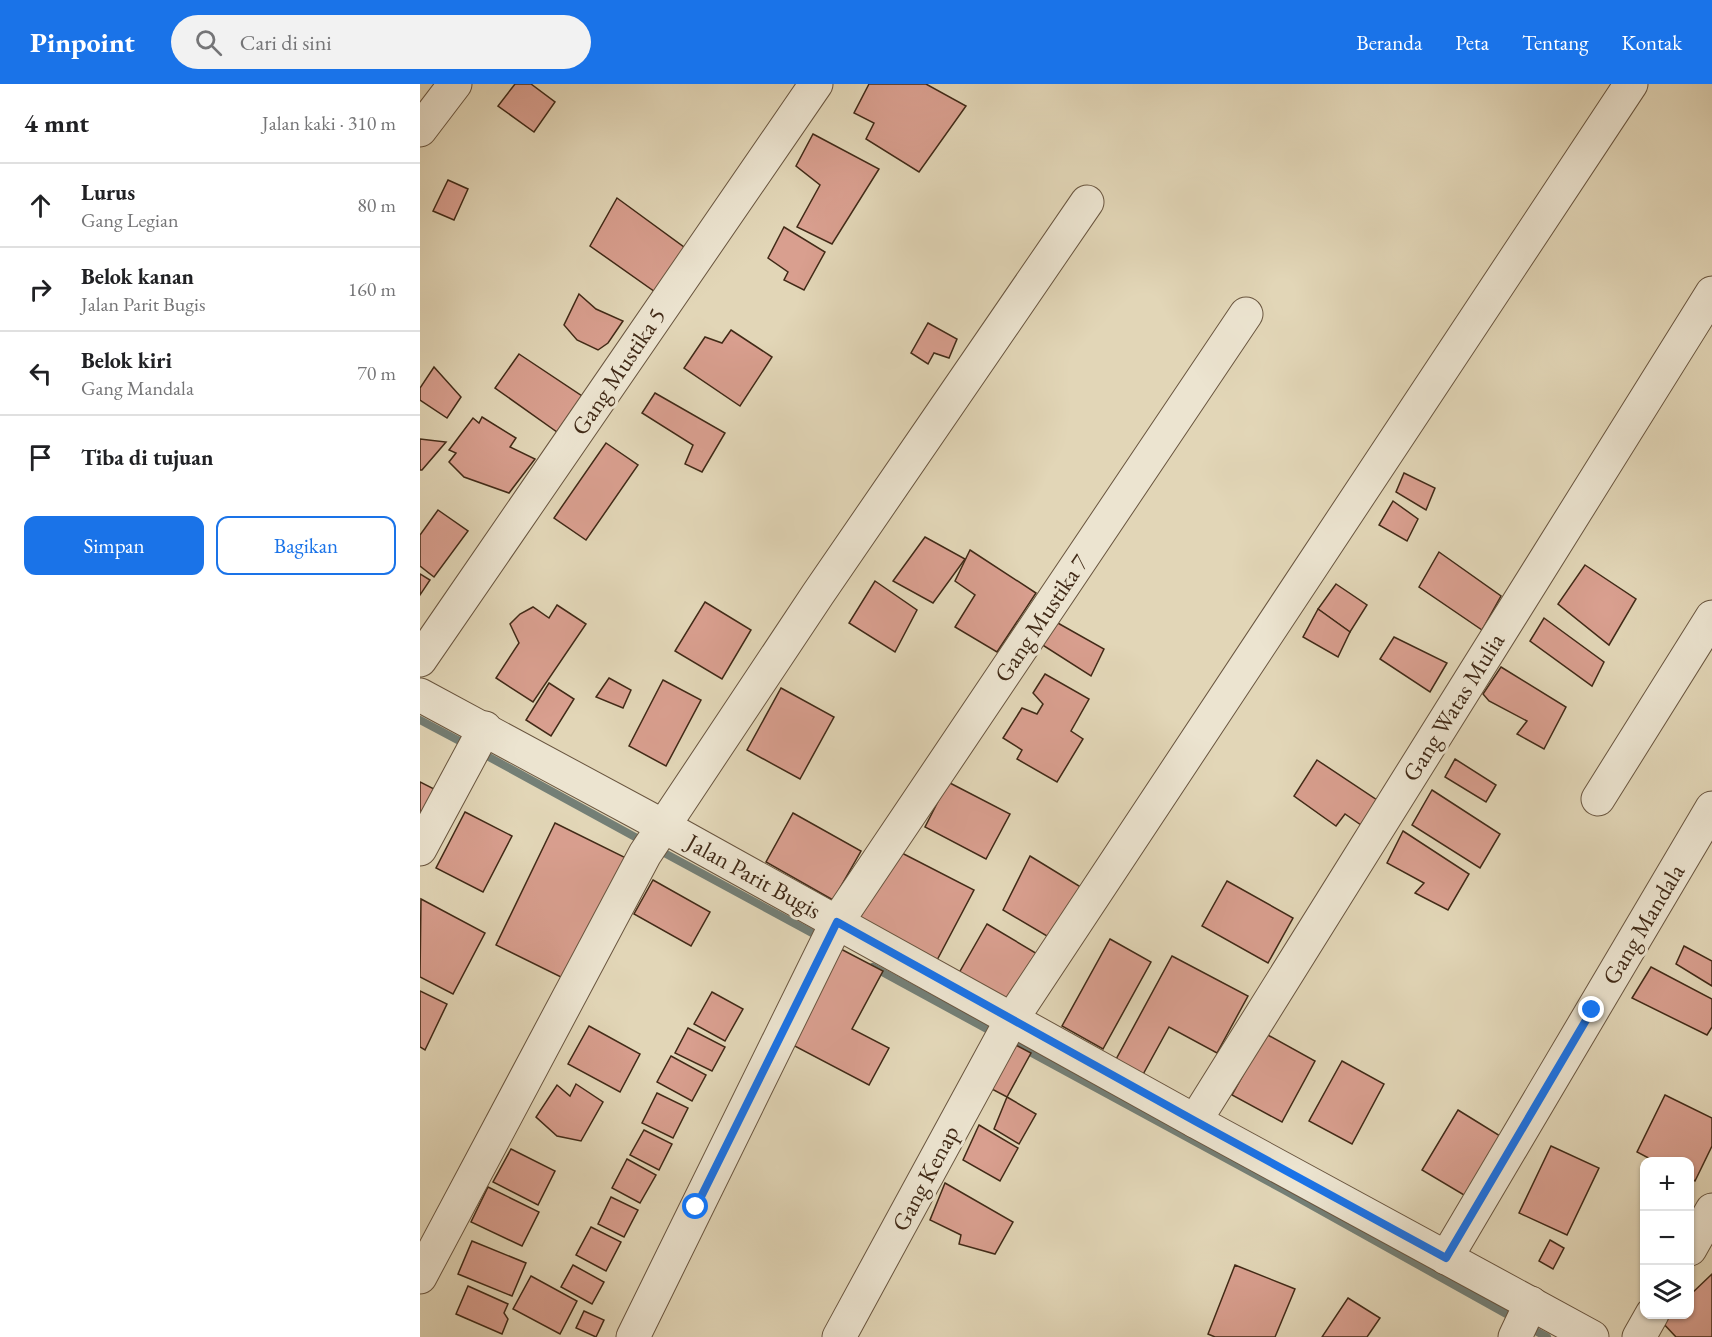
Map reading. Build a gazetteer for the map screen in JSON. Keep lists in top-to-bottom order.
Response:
{
  "streets": {
    "street": [
      "Gang Mustika 5",
      "Gang Mustika 7",
      "Gang Watas Mulia",
      "Jalan Parit Bugis",
      "Gang Mandala",
      "Gang Kenap"
    ]
  },
  "crossings": [
    ["Gang Mustika 7", "Jalan Parit Bugis"],
    ["Gang Watas Mulia", "Jalan Parit Bugis"],
    ["Jalan Parit Bugis", "Gang Mandala"],
    ["Jalan Parit Bugis", "Gang Kenap"]
  ],
  "page": {
    "header": "Pinpoint",
    "search": "Cari di sini",
    "nav": [
      "Beranda",
      "Peta",
      "Tentang",
      "Kontak"
    ],
    "heading": ["4 mnt", "Jalan kaki · 310 m"],
    "list": [
      ["Lurus", "Gang Legian", "80 m"],
      ["Belok kanan", "Jalan Parit Bugis", "160 m"],
      ["Belok kiri", "Gang Mandala", "70 m"],
      "Tiba di tujuan"
    ],
    "buttons": ["Simpan", "Bagikan"],
    "map_buttons": ["+", "−"]
  }
}
